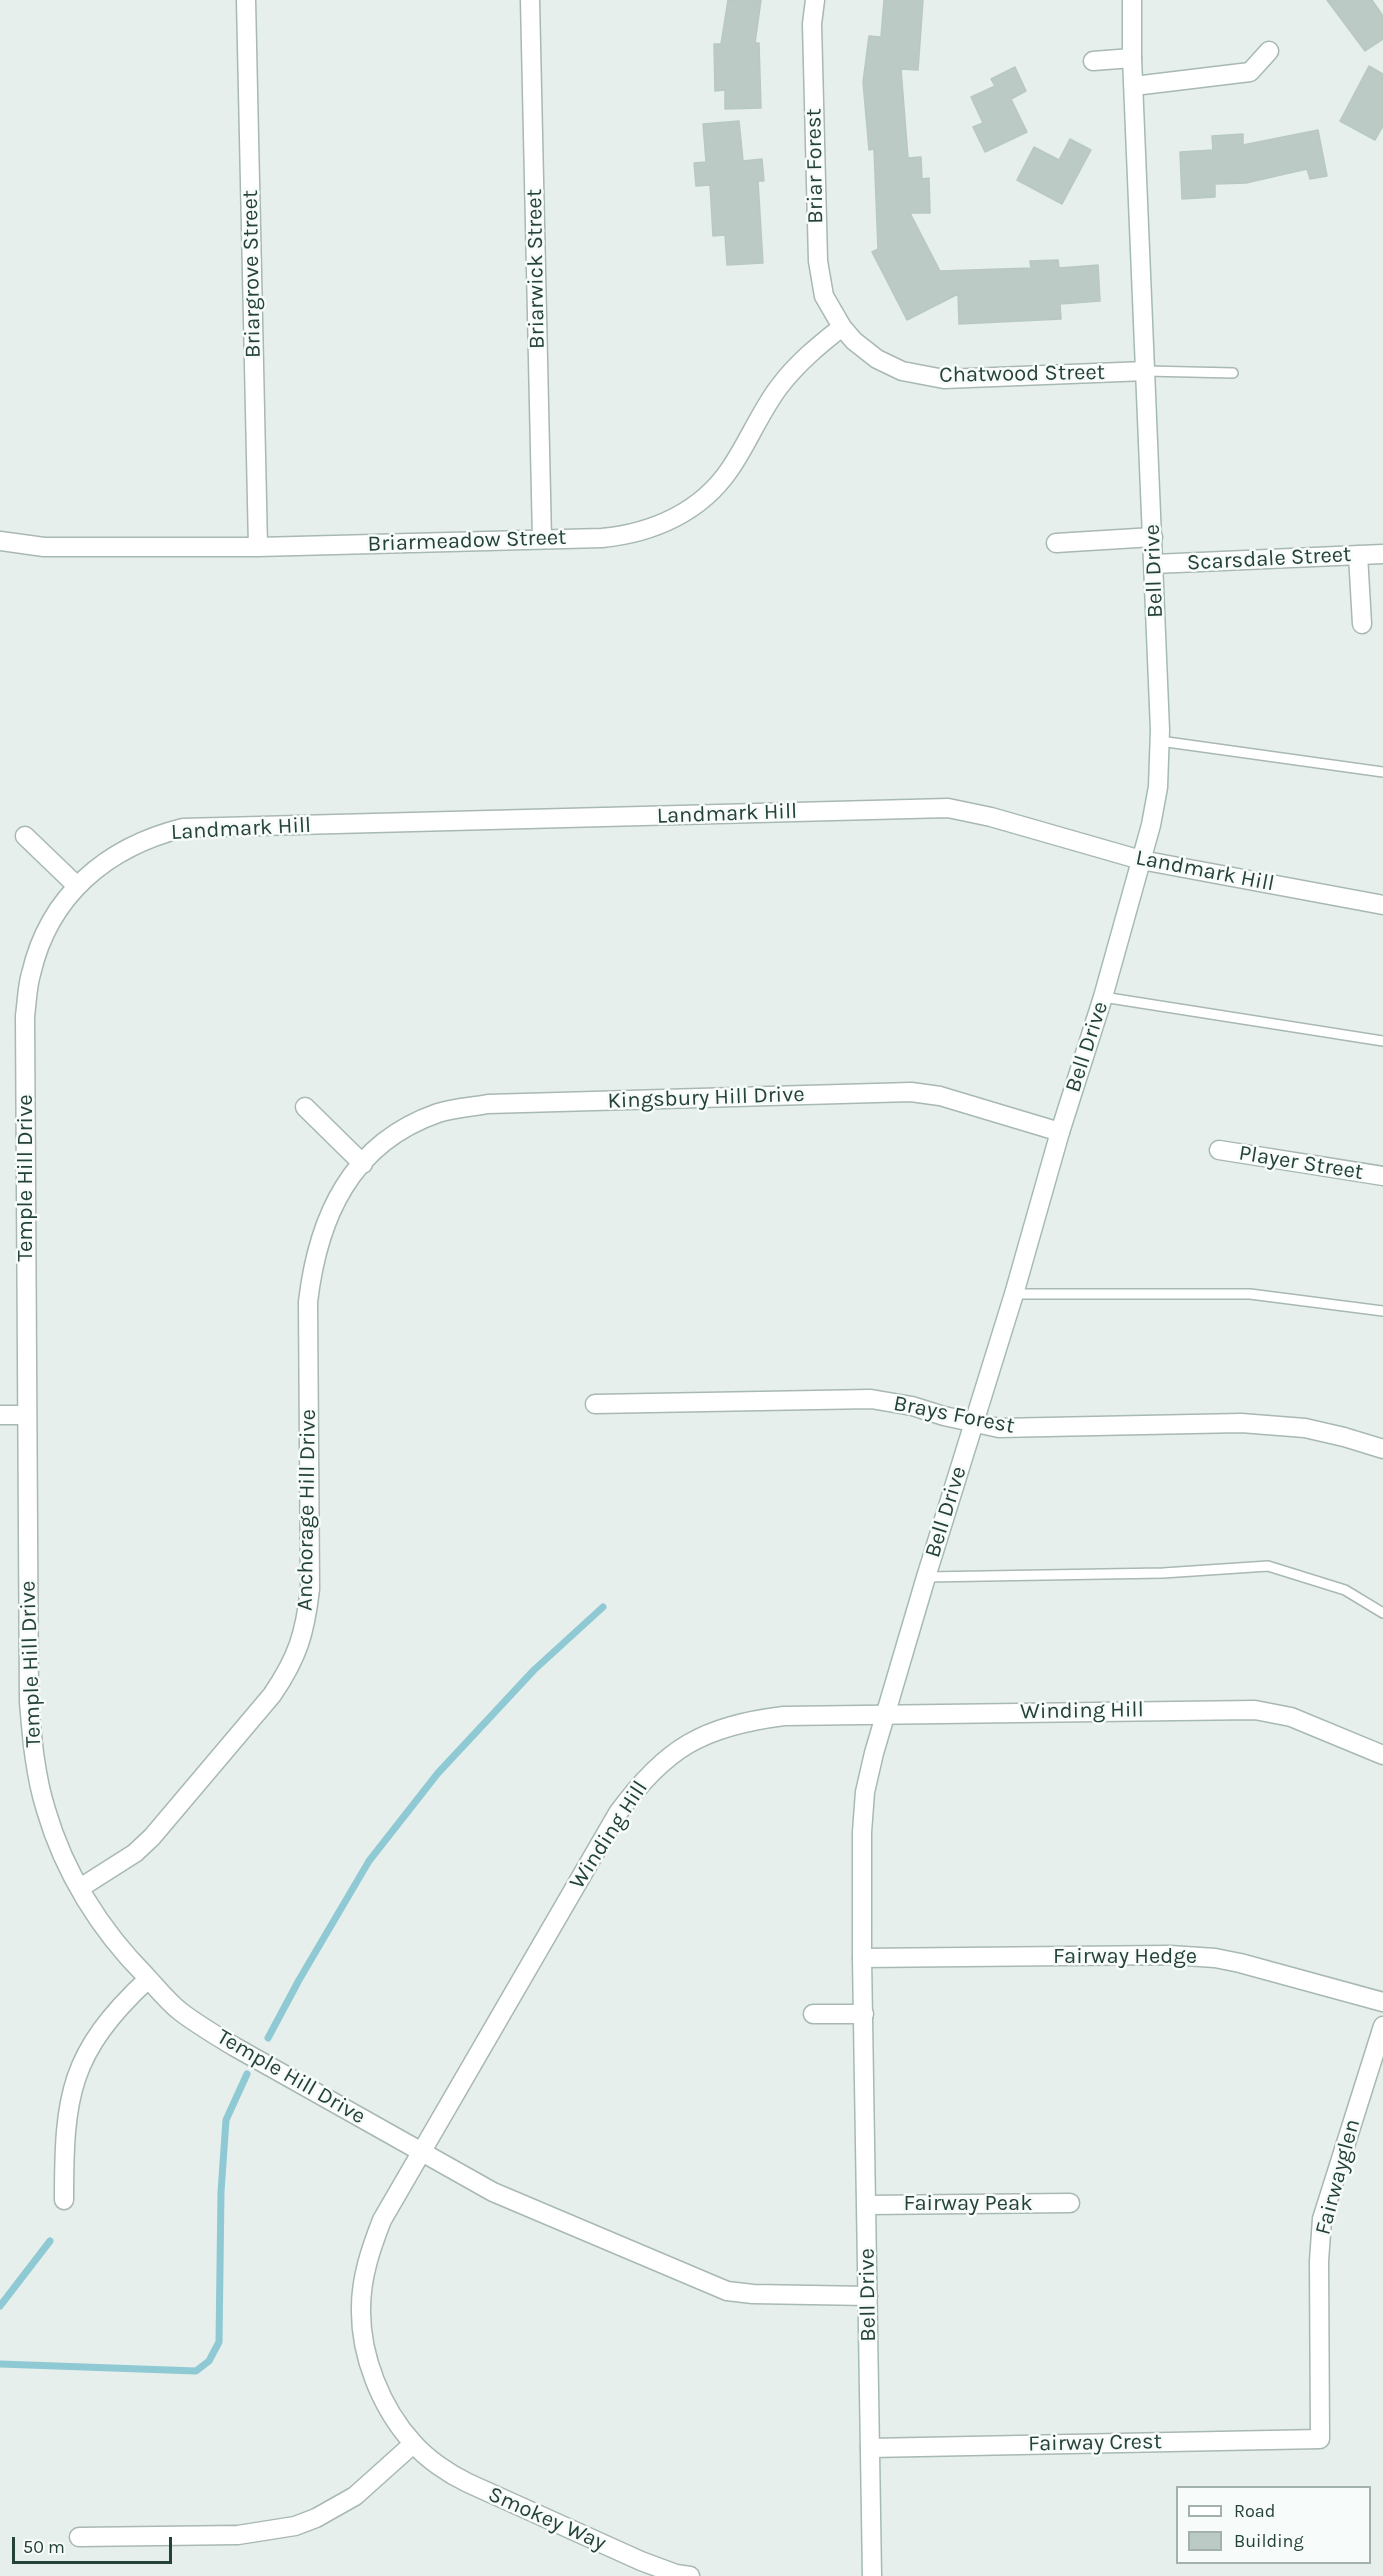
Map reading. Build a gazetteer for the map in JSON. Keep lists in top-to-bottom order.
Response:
{
  "streets": {
    "street": [
      "Briar Forest",
      "Briarwick Street",
      "Briargrove Street",
      "Chatwood Street",
      "Briarmeadow Street",
      "Scarsdale Street",
      "Bell Drive",
      "Landmark Hill",
      "Kingsbury Hill Drive",
      "Player Street",
      "Temple Hill Drive",
      "Brays Forest",
      "Anchorage Hill Drive",
      "Winding Hill",
      "Fairway Hedge",
      "Fairwayglen",
      "Fairway Peak",
      "Fairway Crest",
      "Smokey Way"
    ]
  },
  "crossings": [
    ["Briar Forest", "Chatwood Street"],
    ["Briar Forest", "Briarmeadow Street"],
    ["Briarwick Street", "Briarmeadow Street"],
    ["Briargrove Street", "Briarmeadow Street"],
    ["Chatwood Street", "Briarmeadow Street"],
    ["Chatwood Street", "Bell Drive"],
    ["Scarsdale Street", "Bell Drive"],
    ["Bell Drive", "Landmark Hill"],
    ["Bell Drive", "Kingsbury Hill Drive"],
    ["Bell Drive", "Temple Hill Drive"],
    ["Bell Drive", "Brays Forest"],
    ["Bell Drive", "Winding Hill"],
    ["Bell Drive", "Fairway Hedge"],
    ["Bell Drive", "Fairway Peak"],
    ["Bell Drive", "Fairway Crest"],
    ["Landmark Hill", "Temple Hill Drive"],
    ["Kingsbury Hill Drive", "Anchorage Hill Drive"],
    ["Temple Hill Drive", "Anchorage Hill Drive"],
    ["Temple Hill Drive", "Winding Hill"],
    ["Winding Hill", "Smokey Way"],
    ["Fairwayglen", "Fairway Crest"]
  ],
  "legend": ["Road", "Building"],
  "scale_bar": "50 m"
}
